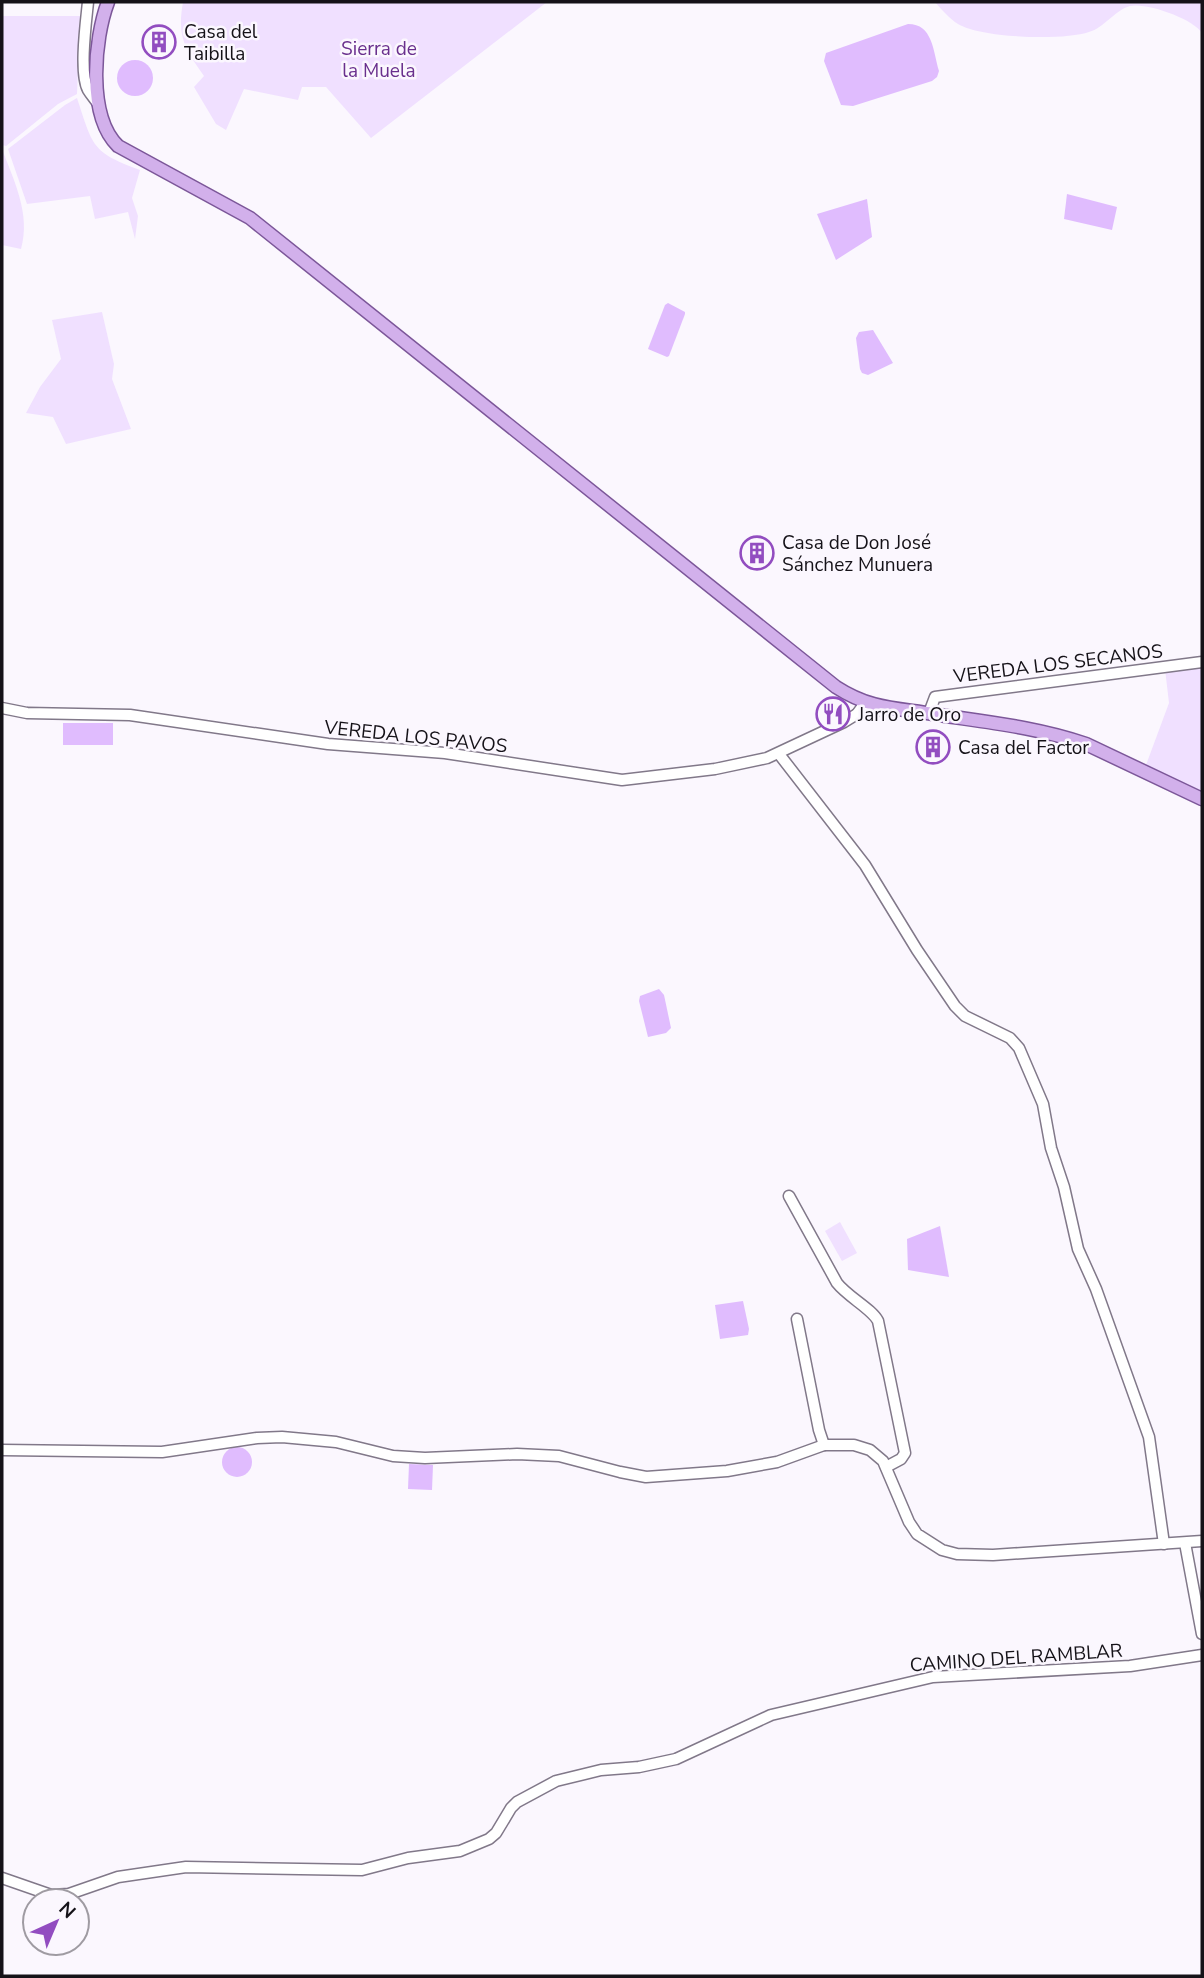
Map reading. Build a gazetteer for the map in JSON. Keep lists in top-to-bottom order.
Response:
{
  "streets": {
    "street": ["VEREDA LOS SECANOS", "VEREDA LOS PAVOS", "CAMINO DEL RAMBLAR"]
  },
  "parks": ["Sierra de la Muela"],
  "places": {
    "building": ["Casa del Taibilla", "Casa de Don José Sánchez Munuera", "Casa del Factor"],
    "restaurant": ["Jarro de Oro"]
  },
  "north": "top right"
}
